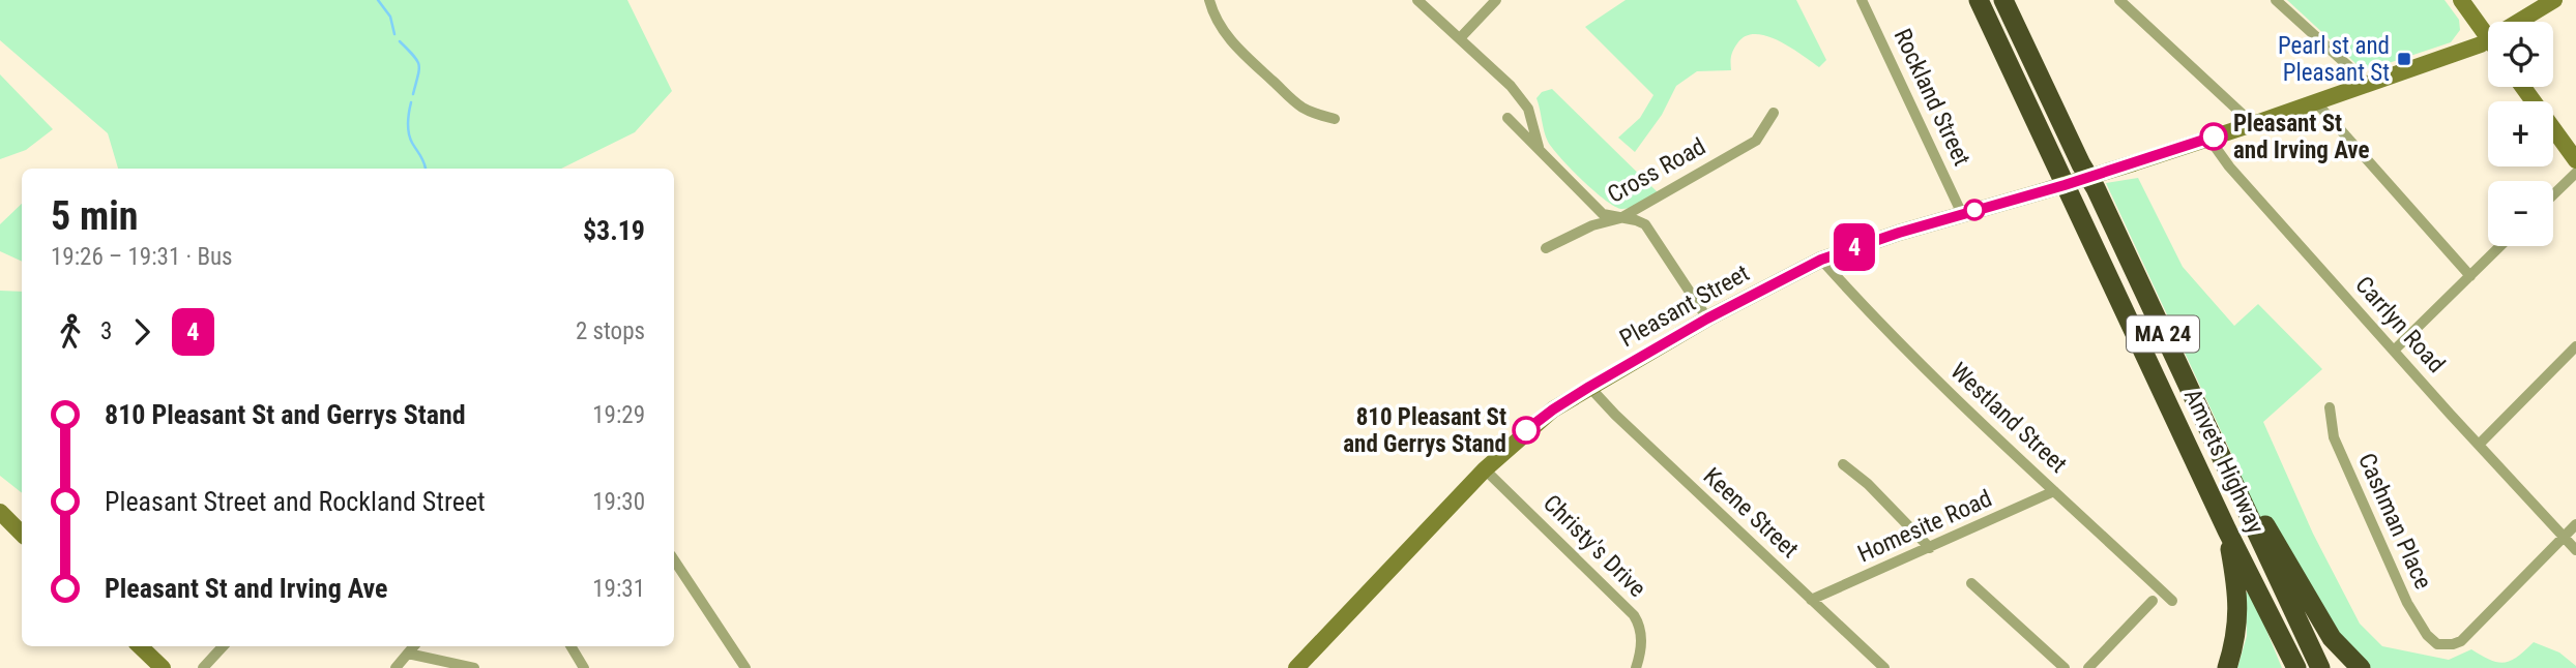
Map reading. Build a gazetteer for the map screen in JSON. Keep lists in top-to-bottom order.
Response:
{
  "streets": {
    "highway": ["MA 24", "Amvets Highway"],
    "main road": ["Pleasant Street"],
    "street": [
      "Rockland Street",
      "Cross Road",
      "Carrlyn Road",
      "Westland Street",
      "Keene Street",
      "Cashman Place",
      "Homesite Road",
      "Christy's Drive"
    ]
  },
  "crossings": [
    ["Rockland Street", "Pleasant Street"],
    ["Pleasant Street", "Carrlyn Road"],
    ["Pleasant Street", "Westland Street"],
    ["Pleasant Street", "Keene Street"],
    ["Pleasant Street", "Christy's Drive"],
    ["Carrlyn Road", "Cashman Place"],
    ["Westland Street", "Homesite Road"],
    ["Keene Street", "Homesite Road"]
  ],
  "places": {
    "transit": ["Pearl st and Pleasant St"],
    "other": ["Pleasant St and Irving Ave", "810 Pleasant St and Gerrys Stand"]
  },
  "lines": ["bus line 4"],
  "page": {
    "on_map": "4",
    "map_buttons": ["+", "−"],
    "heading": ["5 min", "19:26 – 19:31 · Bus", "$3.19"],
    "legs": ["3", "4", "2 stops"],
    "list": [
      {
        "name": "810 Pleasant St and Gerrys Stand",
        "value": "19:29"
      },
      {
        "name": "Pleasant Street and Rockland Street",
        "value": "19:30"
      },
      {
        "name": "Pleasant St and Irving Ave",
        "value": "19:31"
      }
    ]
  }
}
